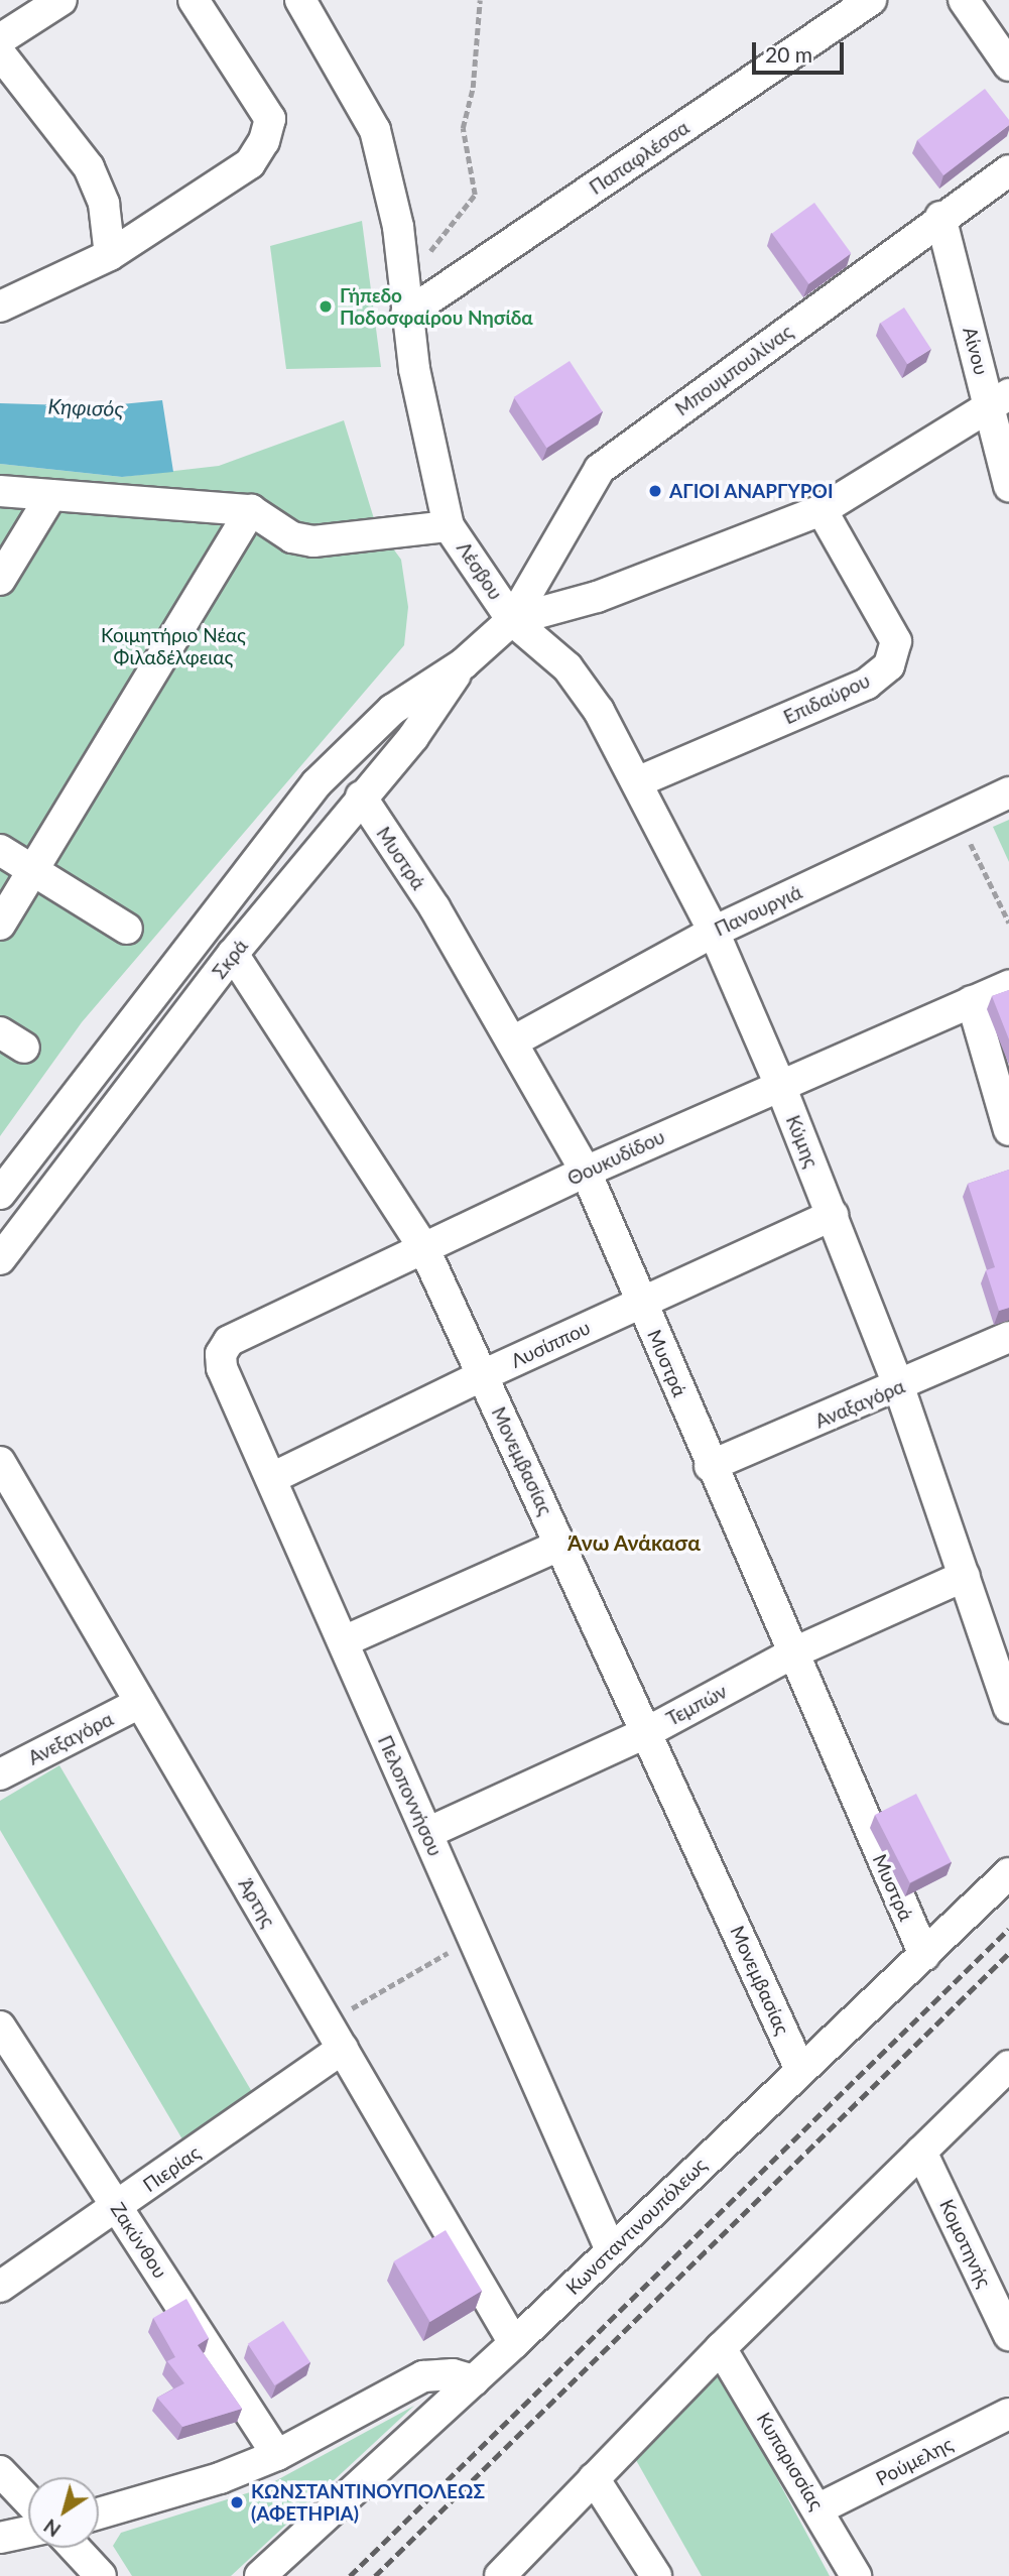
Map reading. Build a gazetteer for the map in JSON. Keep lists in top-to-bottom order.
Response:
{
  "streets": {
    "street": [
      "Παπαφλέσσα",
      "Αίνου",
      "Μπουμπουλίνας",
      "Λέσβου",
      "Επιδαύρου",
      "Μυστρά",
      "Πανουργιά",
      "Σκρά",
      "Κύμης",
      "Θουκυδίδου",
      "Λυσίππου",
      "Αναξαγόρα",
      "Μονεμβασίας",
      "Τεμπών",
      "Ανεξαγόρα",
      "Πελοποννήσου",
      "Άρτης",
      "Πιερίας",
      "Κωνσταντινουπόλεως",
      "Ζακύνθου",
      "Κομοτηνής",
      "Κυπαρισσίας",
      "Ρούμελης"
    ]
  },
  "crossings": [
    ["Παπαφλέσσα", "Λέσβου"],
    ["Αίνου", "Μπουμπουλίνας"],
    ["Αίνου", "Λέσβου"],
    ["Μπουμπουλίνας", "Λέσβου"],
    ["Μπουμπουλίνας", "Σκρά"],
    ["Μπουμπουλίνας", "Κύμης"],
    ["Λέσβου", "Επιδαύρου"],
    ["Λέσβου", "Σκρά"],
    ["Λέσβου", "Κύμης"],
    ["Επιδαύρου", "Κύμης"],
    ["Μυστρά", "Πανουργιά"],
    ["Μυστρά", "Σκρά"],
    ["Μυστρά", "Θουκυδίδου"],
    ["Μυστρά", "Λυσίππου"],
    ["Μυστρά", "Αναξαγόρα"],
    ["Μυστρά", "Τεμπών"],
    ["Μυστρά", "Κωνσταντινουπόλεως"],
    ["Πανουργιά", "Κύμης"],
    ["Σκρά", "Κύμης"],
    ["Σκρά", "Μονεμβασίας"],
    ["Κύμης", "Θουκυδίδου"],
    ["Κύμης", "Λυσίππου"],
    ["Κύμης", "Αναξαγόρα"],
    ["Κύμης", "Τεμπών"],
    ["Θουκυδίδου", "Μονεμβασίας"],
    ["Θουκυδίδου", "Πελοποννήσου"],
    ["Λυσίππου", "Μονεμβασίας"],
    ["Λυσίππου", "Πελοποννήσου"],
    ["Μονεμβασίας", "Τεμπών"],
    ["Μονεμβασίας", "Κωνσταντινουπόλεως"],
    ["Τεμπών", "Πελοποννήσου"],
    ["Ανεξαγόρα", "Άρτης"],
    ["Πελοποννήσου", "Κωνσταντινουπόλεως"],
    ["Άρτης", "Πιερίας"],
    ["Άρτης", "Κωνσταντινουπόλεως"],
    ["Πιερίας", "Ζακύνθου"],
    ["Κυπαρισσίας", "Ρούμελης"]
  ],
  "districts": ["Άνω Ανάκασα"],
  "water": ["Κηφισός"],
  "parks": ["Κοιμητήριο Νέας Φιλαδέλφειας"],
  "places": ["Γήπεδο Ποδοσφαίρου Νησίδα", "ΑΓΙΟΙ ΑΝΑΡΓΥΡΟΙ", "ΚΩΝΣΤΑΝΤΙΝΟΥΠΟΛΕΩΣ (ΑΦΕΤΗΡΙΑ)"],
  "scale_bar": "20 m",
  "north": "bottom left"
}
